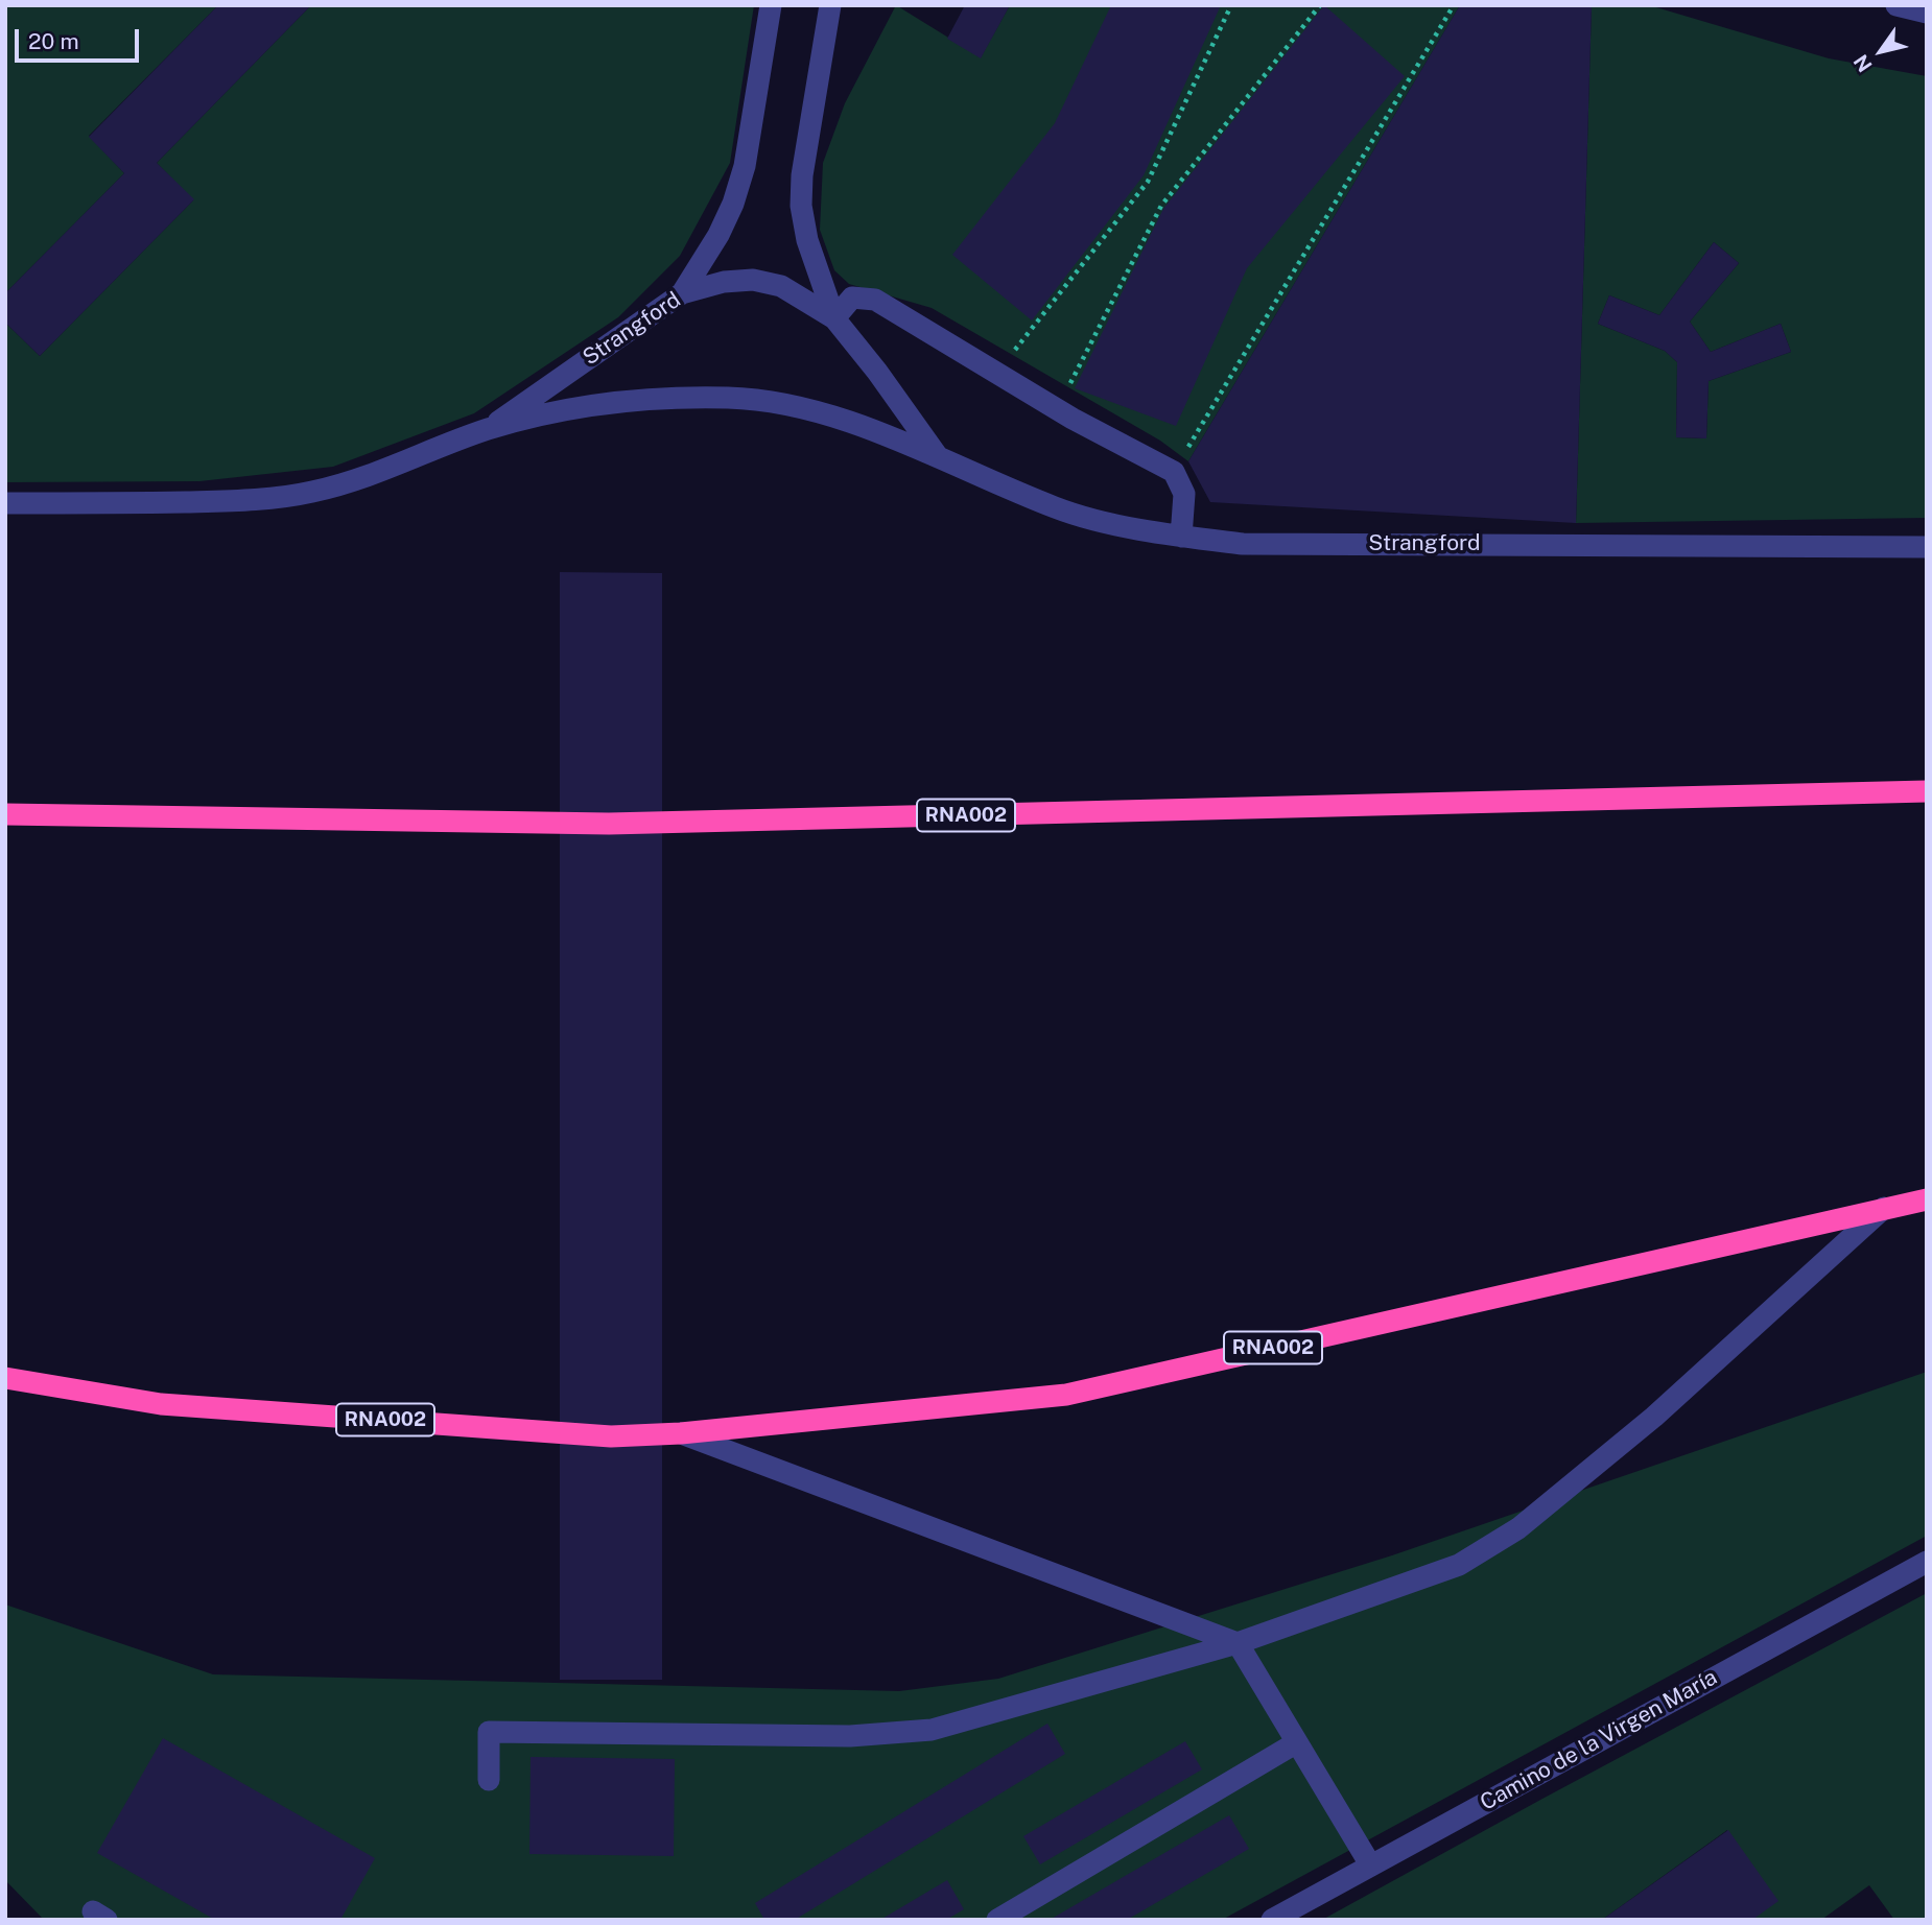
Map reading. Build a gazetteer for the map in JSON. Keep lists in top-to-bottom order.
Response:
{
  "streets": {
    "highway": ["RNA002"],
    "street": ["Strangford", "Camino de la Virgen María"]
  },
  "scale_bar": "20 m",
  "north": "bottom left"
}
